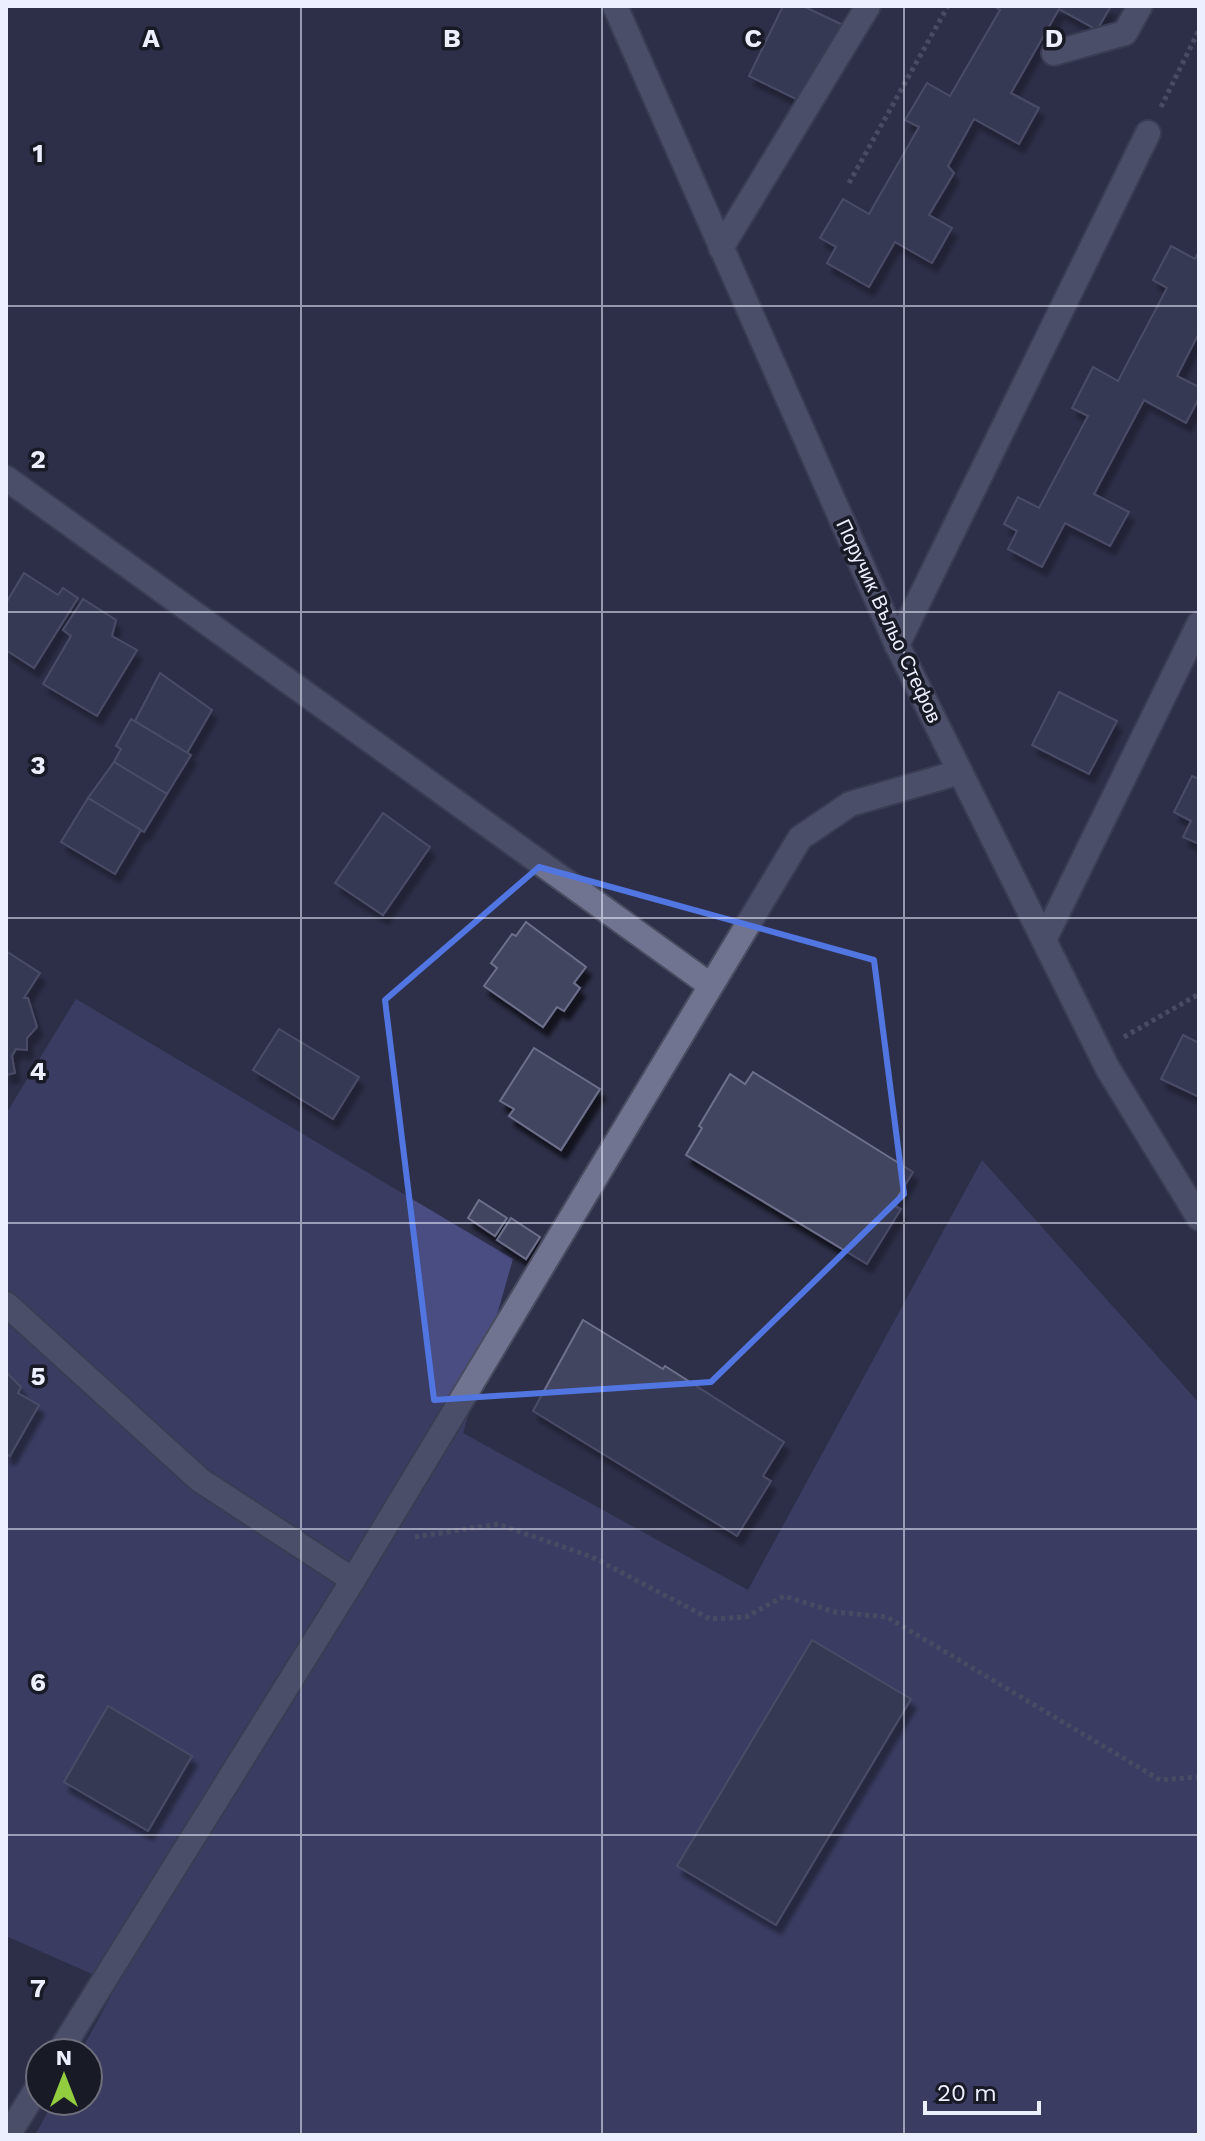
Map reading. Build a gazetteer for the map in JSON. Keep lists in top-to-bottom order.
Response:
{
  "streets": {
    "street": ["Поручик Въльо Стефов"]
  },
  "scale_bar": "20 m",
  "north": "top",
  "grid": {
    "columns": [
      "A",
      "B",
      "C",
      "D"
    ],
    "rows": [
      "1",
      "2",
      "3",
      "4",
      "5",
      "6",
      "7"
    ]
  }
}
